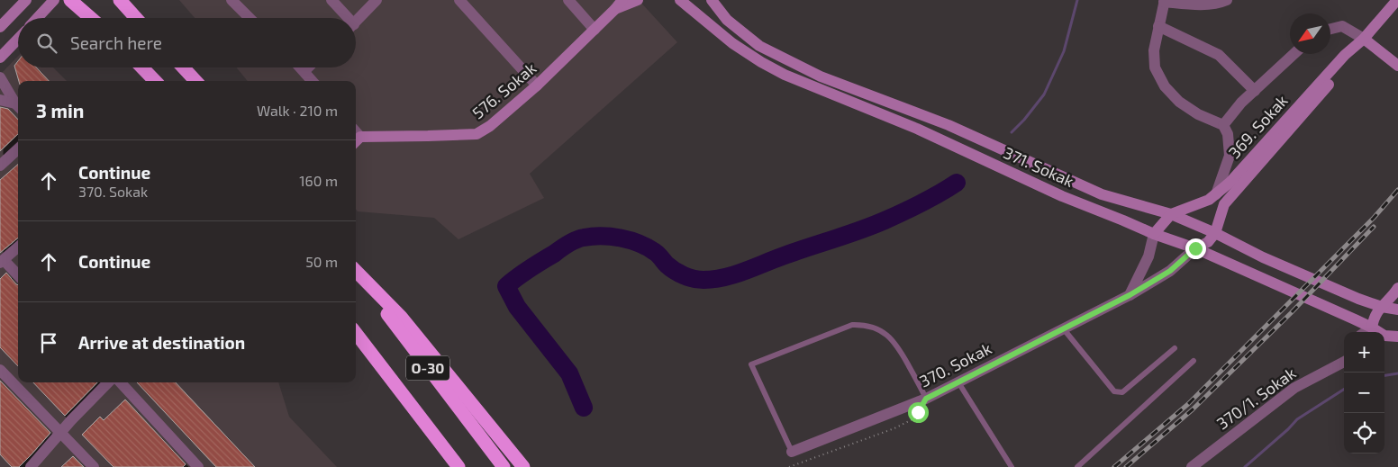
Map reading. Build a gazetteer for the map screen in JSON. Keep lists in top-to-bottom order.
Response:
{
  "streets": {
    "highway": ["O-30"],
    "main road": ["576. Sokak", "369. Sokak", "371. Sokak"],
    "street": ["370. Sokak", "370/1. Sokak"]
  },
  "crossings": [
    ["369. Sokak", "371. Sokak"],
    ["371. Sokak", "370. Sokak"]
  ],
  "north": "bottom left",
  "page": {
    "search": "Search here",
    "heading": ["3 min", "Walk · 210 m"],
    "list": [
      ["Continue", "370. Sokak", "160 m"],
      ["Continue", "50 m"],
      "Arrive at destination"
    ],
    "map_buttons": ["+", "−"]
  }
}
